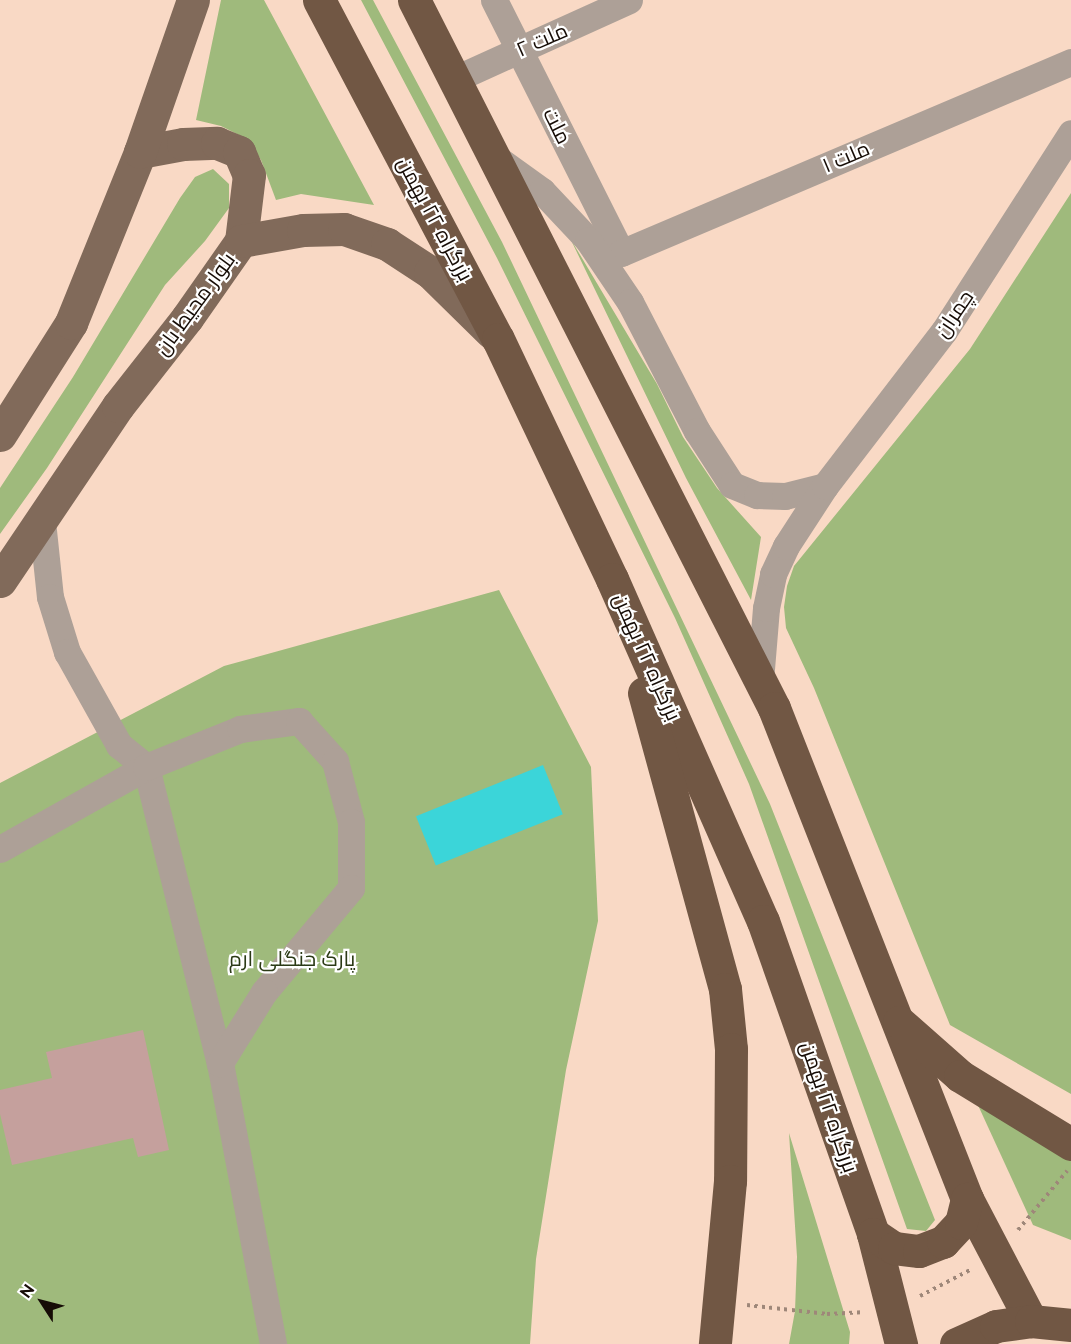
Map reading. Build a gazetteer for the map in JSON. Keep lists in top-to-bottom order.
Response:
{
  "streets": {
    "highway": ["بزرگراه ۲۲ بهمن"],
    "main road": ["بلوار محیط بان"],
    "street": [
      "ملت ۲",
      "ملت",
      "ملت ۱",
      "چمران"
    ]
  },
  "crossings": [
    ["ملت ۲", "ملت"],
    ["ملت", "ملت ۱"],
    ["بزرگراه ۲۲ بهمن", "بلوار محیط بان"]
  ],
  "parks": ["پارک جنگلی ارم"],
  "north": "top left"
}
